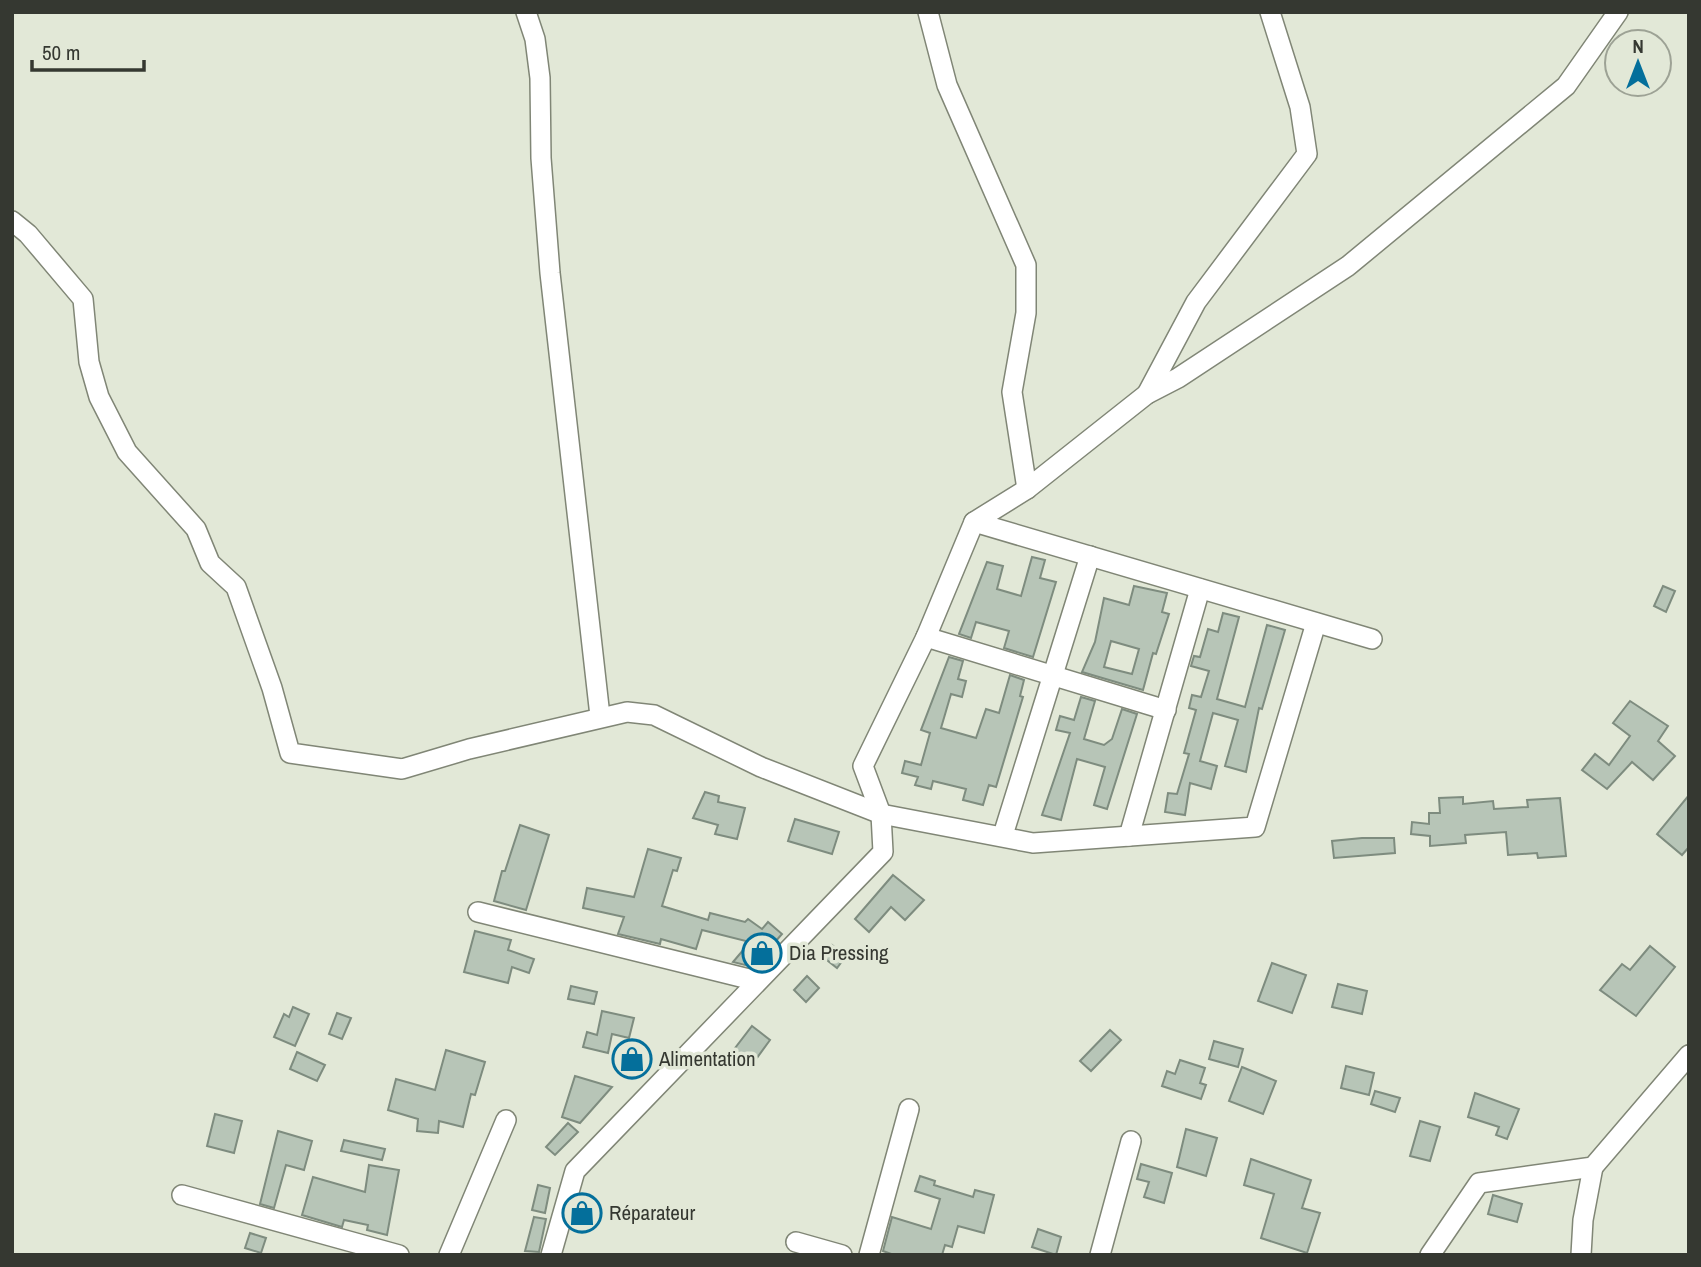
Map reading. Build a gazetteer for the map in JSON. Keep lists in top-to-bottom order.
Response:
{
  "places": {
    "shop": ["Dia Pressing", "Alimentation", "Réparateur"]
  },
  "scale_bar": "50 m",
  "north": "top"
}
